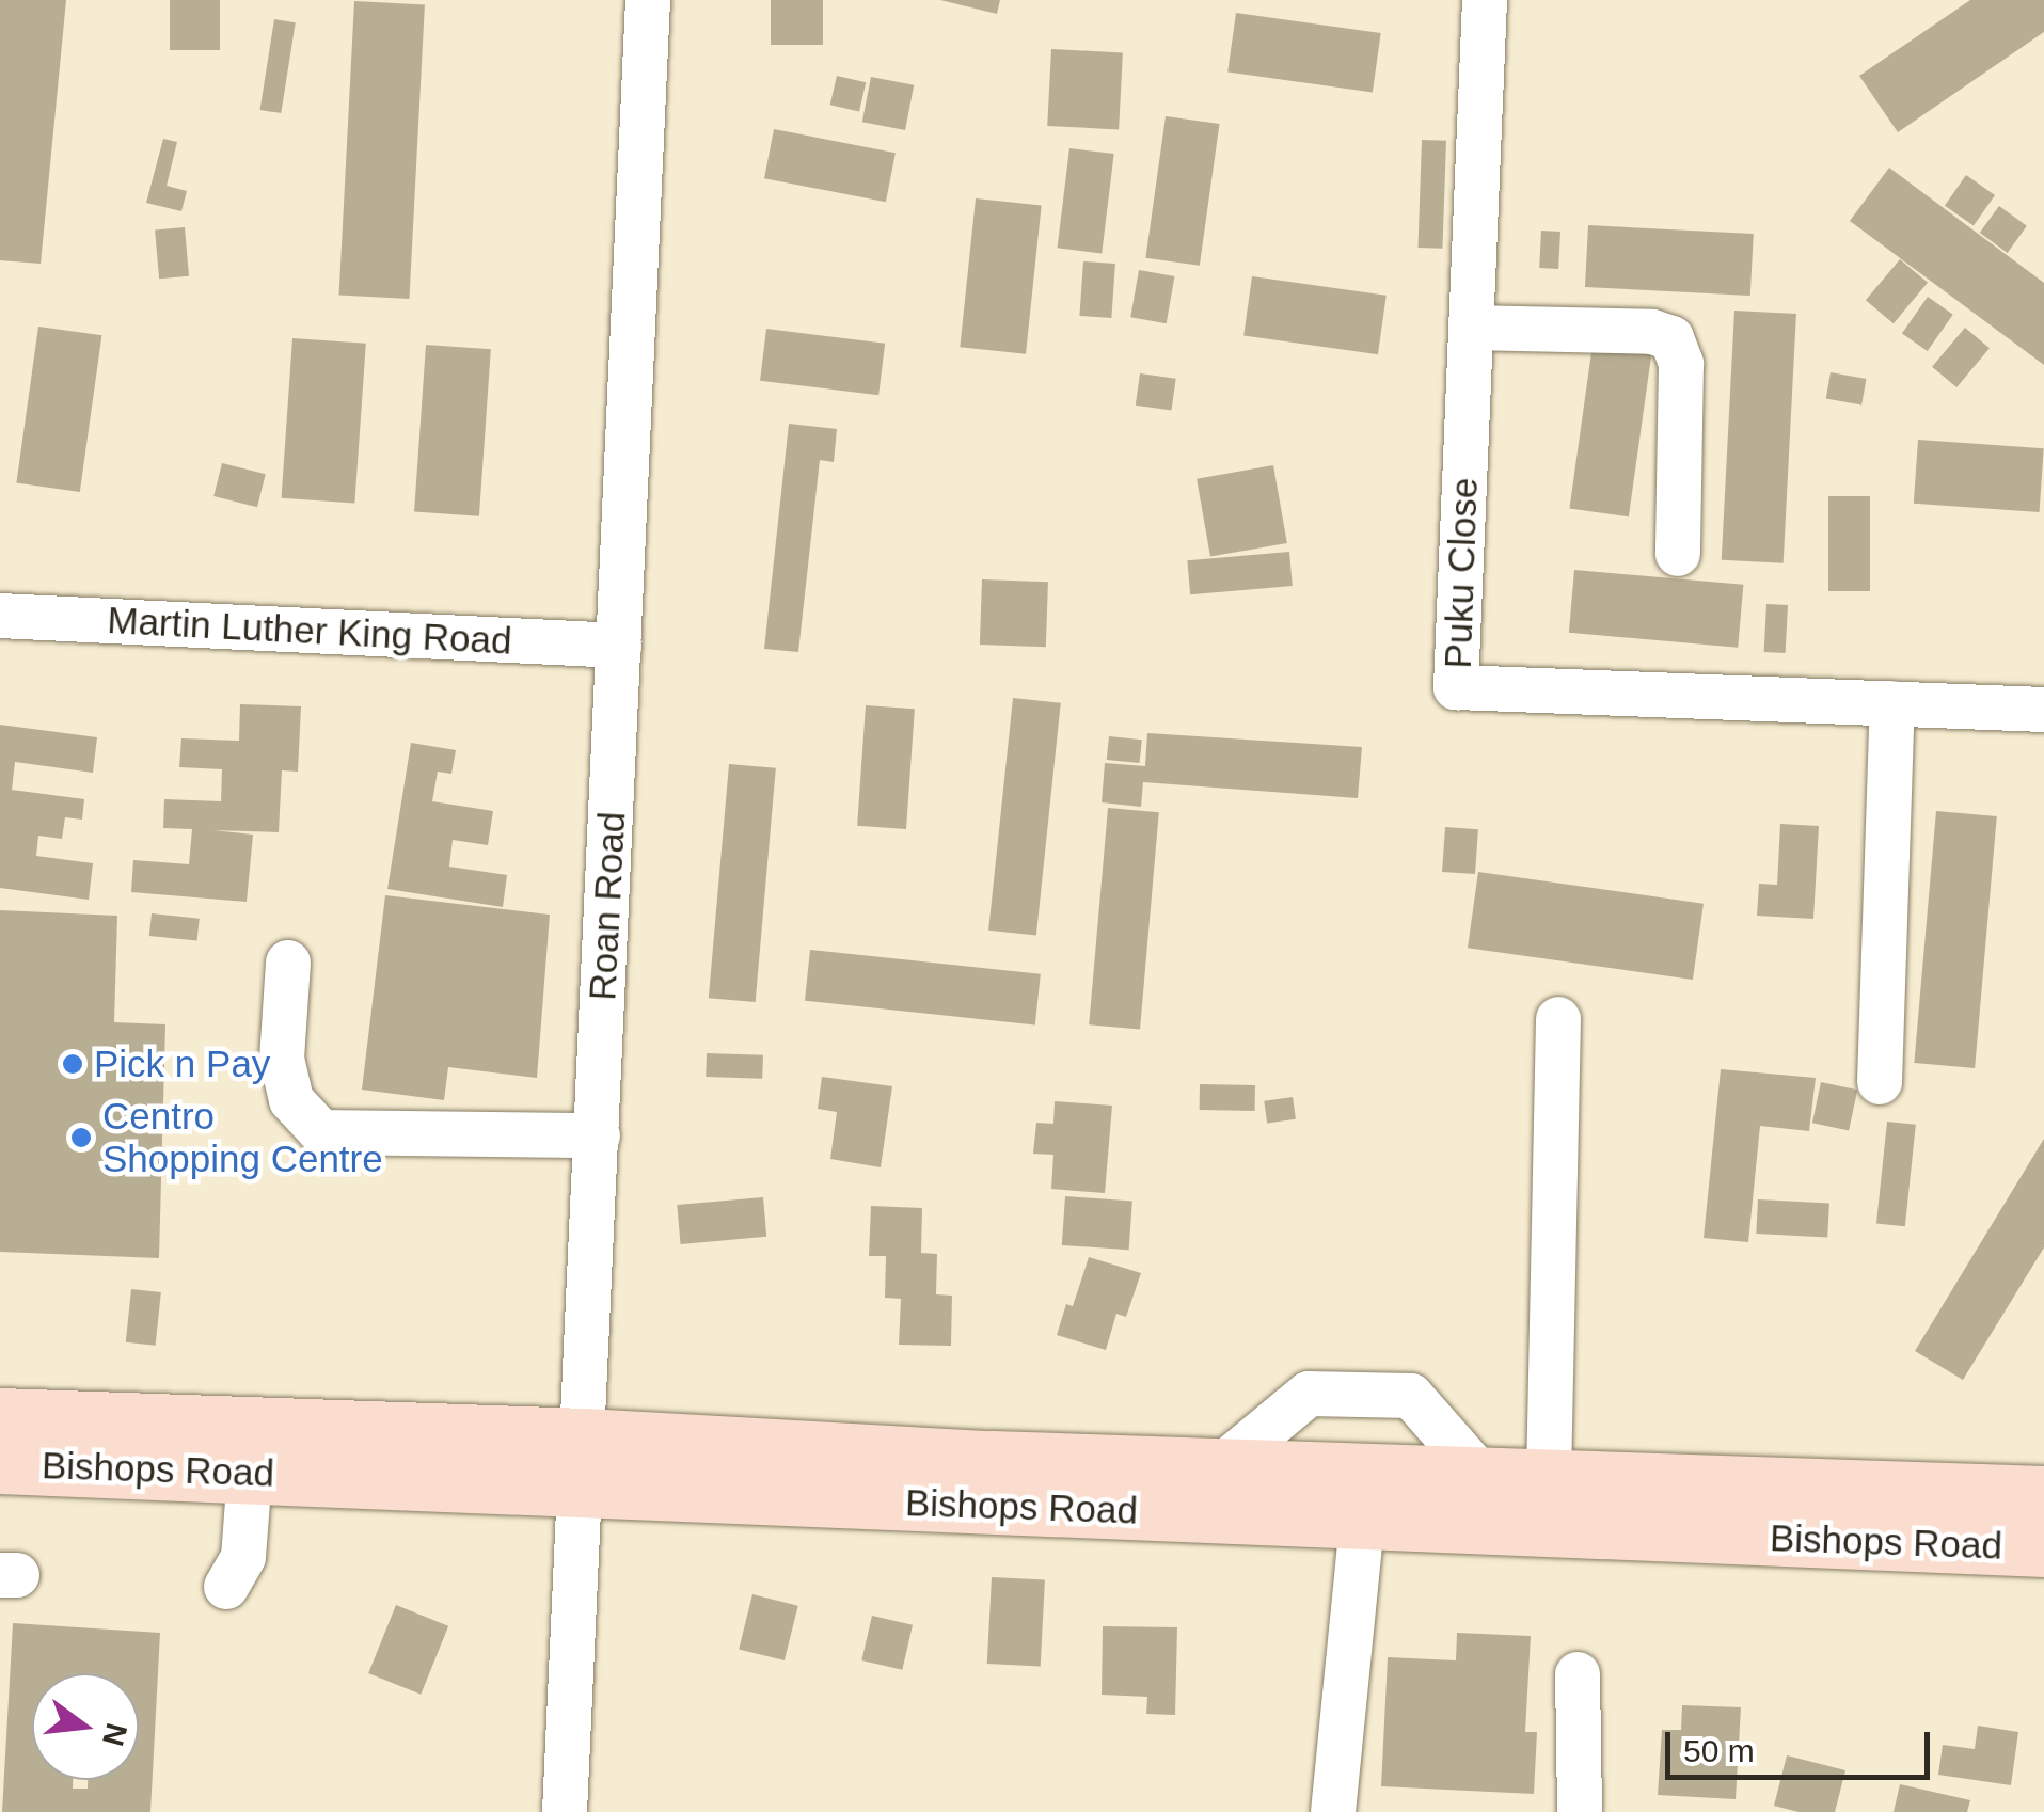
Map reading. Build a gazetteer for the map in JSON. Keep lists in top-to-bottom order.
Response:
{
  "streets": {
    "main road": ["Bishops Road"],
    "street": ["Puku Close", "Martin Luther King Road", "Roan Road"]
  },
  "crossings": [
    ["Martin Luther King Road", "Roan Road"],
    ["Roan Road", "Bishops Road"]
  ],
  "places": ["Pick n Pay", "Centro Shopping Centre"],
  "scale_bar": "50 m",
  "north": "right"
}
